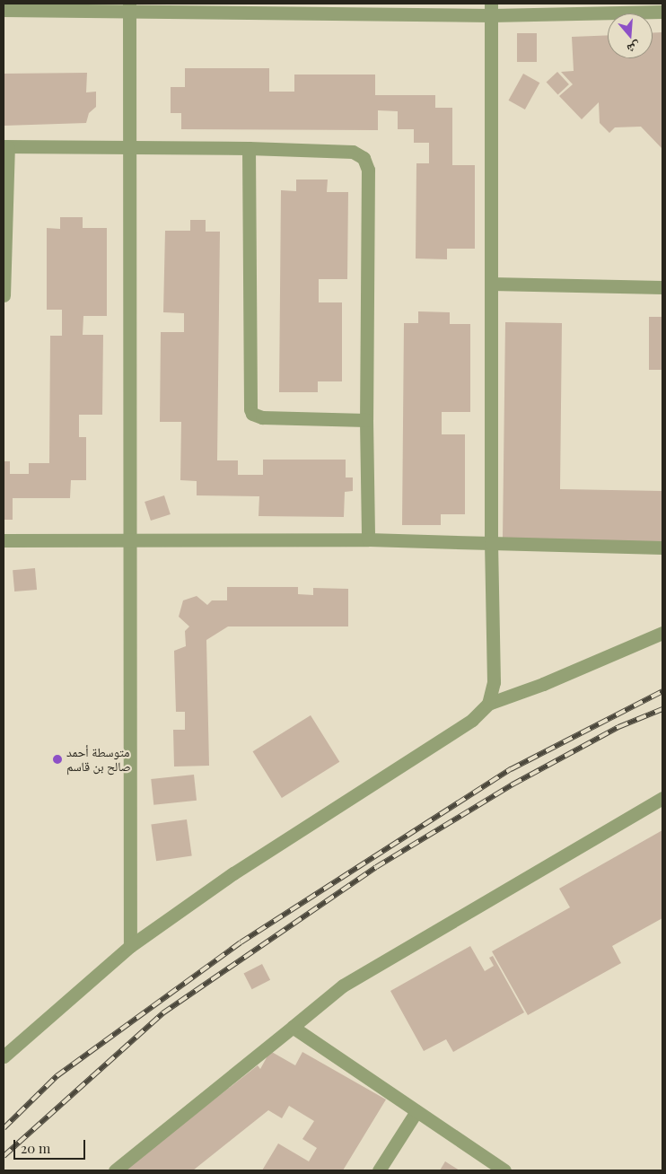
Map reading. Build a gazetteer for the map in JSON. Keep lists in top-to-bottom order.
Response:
{
  "places": ["متوسطة أحمد صالح بن قاسم"],
  "scale_bar": "20 m",
  "north": "bottom"
}
